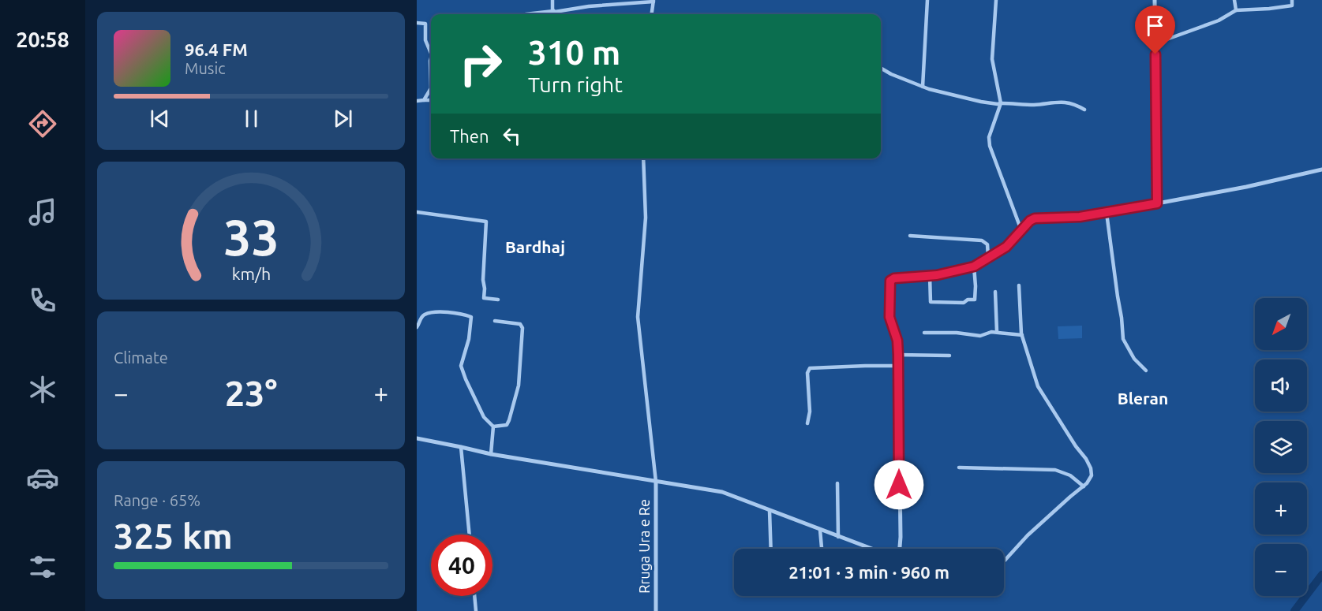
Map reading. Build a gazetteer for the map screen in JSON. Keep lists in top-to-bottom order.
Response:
{
  "streets": {
    "street": ["Rruga Ura e Re"]
  },
  "districts": ["Bardhaj", "Bleran"],
  "north": "bottom left",
  "page": {
    "tabs": "20:58",
    "turn": ["310 m", "Turn right"],
    "song": ["96.4 FM", "Music"],
    "then": "Then",
    "map_buttons": ["+", "−"],
    "tile": [
      "Climate",
      ["Range · 65%", "325 km"]
    ],
    "heat": ["−", "23°", "+"],
    "limit": "40",
    "trip": "21:01 · 3 min · 960 m",
    "gauge": ["33", "km/h"]
  }
}
